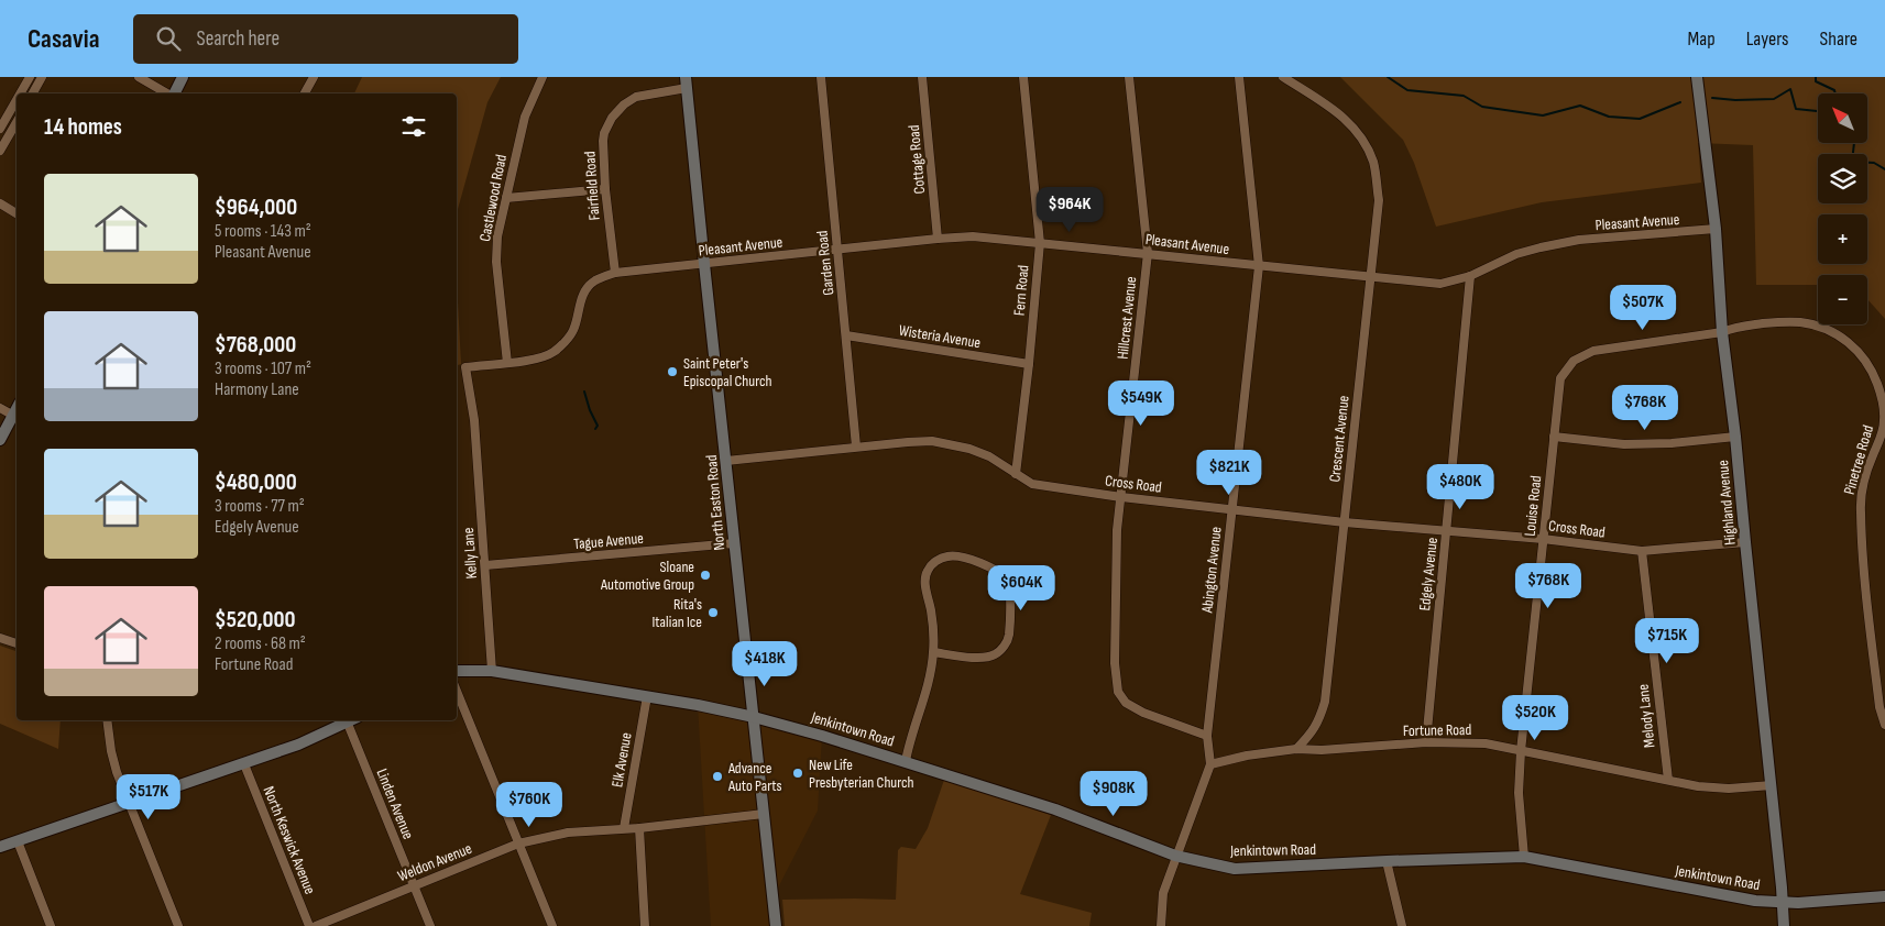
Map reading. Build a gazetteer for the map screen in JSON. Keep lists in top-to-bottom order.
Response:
{
  "streets": {
    "street": [
      "Cottage Road",
      "Fairfield Road",
      "Castlewood Road",
      "Pleasant Avenue",
      "Garden Road",
      "Fern Road",
      "Hillcrest Avenue",
      "Wisteria Avenue",
      "Crescent Avenue",
      "Pinetree Road",
      "Cross Road",
      "North Easton Road",
      "Highland Avenue",
      "Louise Road",
      "Tague Avenue",
      "Kelly Lane",
      "Abington Avenue",
      "Edgely Avenue",
      "Melody Lane",
      "Jenkintown Road",
      "Fortune Road",
      "Elk Avenue",
      "Linden Avenue",
      "North Keswick Avenue",
      "Weldon Avenue"
    ]
  },
  "crossings": [
    ["Cottage Road", "Pleasant Avenue"],
    ["Fairfield Road", "Pleasant Avenue"],
    ["Fairfield Road", "North Easton Road"],
    ["Castlewood Road", "Pleasant Avenue"],
    ["Pleasant Avenue", "Garden Road"],
    ["Pleasant Avenue", "Fern Road"],
    ["Pleasant Avenue", "Hillcrest Avenue"],
    ["Pleasant Avenue", "Crescent Avenue"],
    ["Pleasant Avenue", "North Easton Road"],
    ["Pleasant Avenue", "Highland Avenue"],
    ["Pleasant Avenue", "Kelly Lane"],
    ["Pleasant Avenue", "Abington Avenue"],
    ["Pleasant Avenue", "Edgely Avenue"],
    ["Garden Road", "Wisteria Avenue"],
    ["Garden Road", "Cross Road"],
    ["Fern Road", "Wisteria Avenue"],
    ["Fern Road", "Cross Road"],
    ["Hillcrest Avenue", "Cross Road"],
    ["Hillcrest Avenue", "Abington Avenue"],
    ["Crescent Avenue", "Cross Road"],
    ["Crescent Avenue", "Fortune Road"],
    ["Pinetree Road", "Highland Avenue"],
    ["Pinetree Road", "Louise Road"],
    ["Cross Road", "North Easton Road"],
    ["Cross Road", "Highland Avenue"],
    ["Cross Road", "Louise Road"],
    ["Cross Road", "Abington Avenue"],
    ["Cross Road", "Edgely Avenue"],
    ["Cross Road", "Melody Lane"],
    ["North Easton Road", "Tague Avenue"],
    ["North Easton Road", "Jenkintown Road"],
    ["North Easton Road", "Weldon Avenue"],
    ["Highland Avenue", "Jenkintown Road"],
    ["Highland Avenue", "Fortune Road"],
    ["Louise Road", "Jenkintown Road"],
    ["Louise Road", "Fortune Road"],
    ["Tague Avenue", "Kelly Lane"],
    ["Kelly Lane", "Jenkintown Road"],
    ["Abington Avenue", "Jenkintown Road"],
    ["Edgely Avenue", "Fortune Road"],
    ["Melody Lane", "Fortune Road"],
    ["Jenkintown Road", "Elk Avenue"],
    ["Elk Avenue", "Weldon Avenue"],
    ["Linden Avenue", "Weldon Avenue"]
  ],
  "places": [
    "Saint Peter's Episcopal Church",
    "Sloane Automotive Group",
    "Rita's Italian Ice",
    "New Life Presbyterian Church",
    "Advance Auto Parts"
  ],
  "north": "top left",
  "page": {
    "header": "Casavia",
    "search": "Search here",
    "nav": ["Map", "Layers", "Share"],
    "map_buttons": ["+", "−"],
    "heading": "14 homes",
    "list": [
      {
        "name": "$964,000",
        "note": "5 rooms · 143 m² · Pleasant Avenue"
      },
      {
        "name": "$768,000",
        "note": "3 rooms · 107 m² · Harmony Lane"
      },
      {
        "name": "$480,000",
        "note": "3 rooms · 77 m² · Edgely Avenue"
      },
      {
        "name": "$520,000",
        "note": "2 rooms · 68 m² · Fortune Road"
      }
    ],
    "price": [
      "$964K",
      "$507K",
      "$549K",
      "$768K",
      "$821K",
      "$480K",
      "$768K",
      "$604K",
      "$715K",
      "$418K",
      "$520K",
      "$908K",
      "$517K",
      "$760K"
    ]
  }
}
